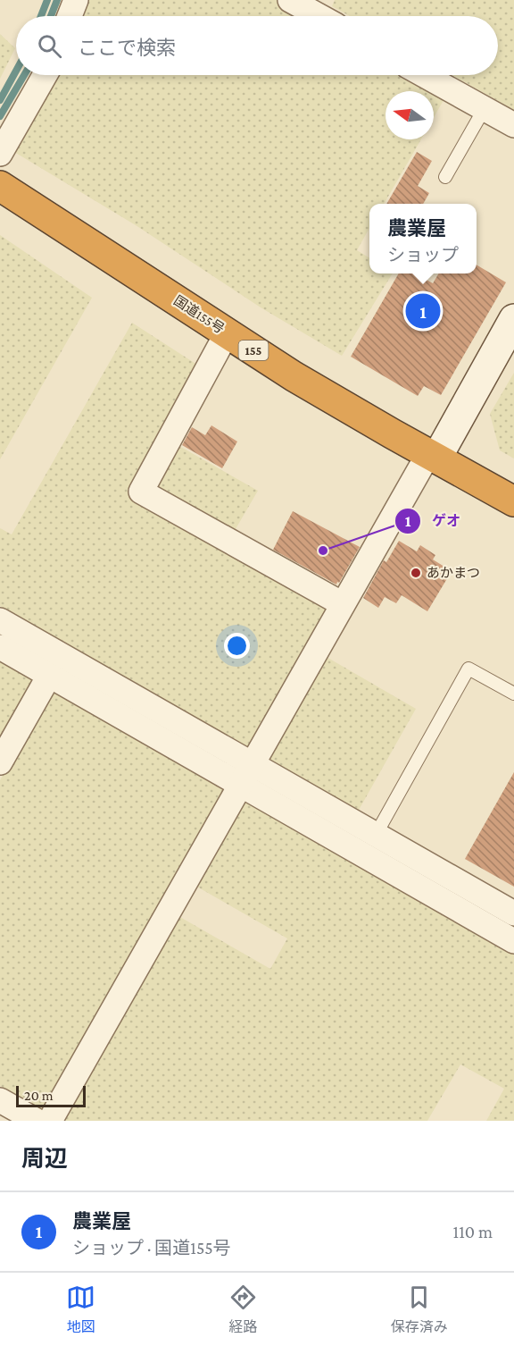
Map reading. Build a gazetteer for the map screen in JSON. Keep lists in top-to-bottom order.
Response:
{
  "streets": {
    "highway": ["国道155号", "155"]
  },
  "places": ["ゲオ", "あかまつ"],
  "scale_bar": "20 m",
  "north": "left",
  "page": {
    "search": "ここで検索",
    "popup": ["農業屋", "ショップ"],
    "pins": "1",
    "scale": "20 m",
    "heading": "周辺",
    "list": [
      {
        "mark": "1",
        "name": "農業屋",
        "note": "ショップ · 国道155号",
        "value": "110 m"
      }
    ],
    "nav": ["地図", "経路", "保存済み"]
  }
}
